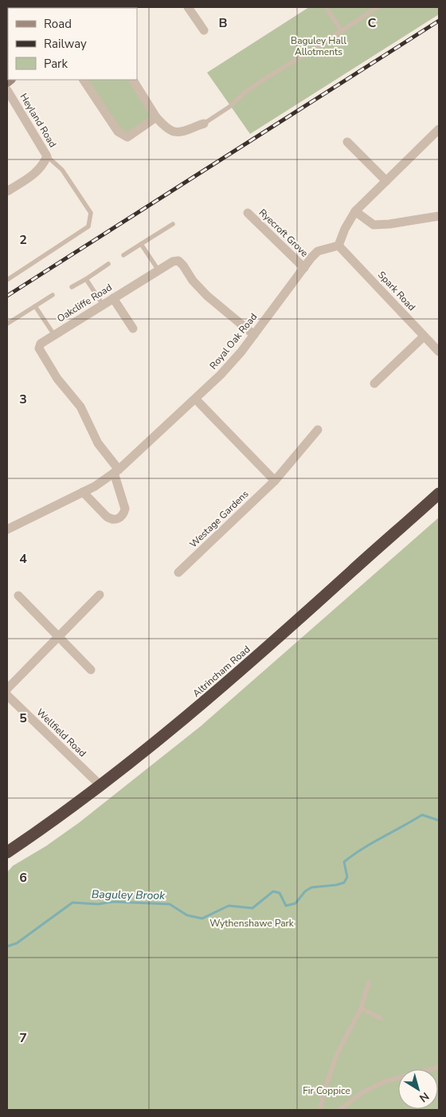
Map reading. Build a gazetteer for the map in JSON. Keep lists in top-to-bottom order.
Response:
{
  "streets": {
    "highway": ["Altrincham Road"],
    "street": [
      "Heyland Road",
      "Ryecroft Grove",
      "Spark Road",
      "Oakcliffe Road",
      "Royal Oak Road",
      "Westage Gardens",
      "Wellfield Road"
    ]
  },
  "crossings": [
    ["Ryecroft Grove", "Royal Oak Road"],
    ["Spark Road", "Royal Oak Road"],
    ["Oakcliffe Road", "Royal Oak Road"],
    ["Altrincham Road", "Wellfield Road"]
  ],
  "water": ["Baguley Brook"],
  "parks": ["Baguley Hall Allotments", "Wythenshawe Park", "Fir Coppice"],
  "legend": ["Road", "Railway", "Park"],
  "north": "bottom right",
  "grid": {
    "columns": ["B", "C"],
    "rows": [
      "2",
      "3",
      "4",
      "5",
      "6",
      "7"
    ]
  }
}
